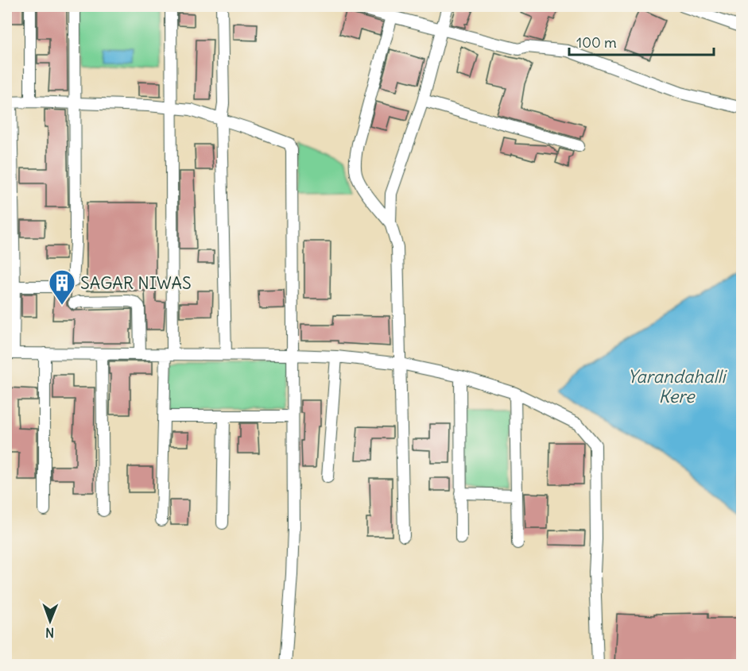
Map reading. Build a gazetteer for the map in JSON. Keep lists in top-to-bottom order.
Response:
{
  "water": ["Yarandahalli Kere"],
  "places": {
    "building": ["SAGAR NIWAS"]
  },
  "scale_bar": "100 m",
  "north": "bottom"
}
